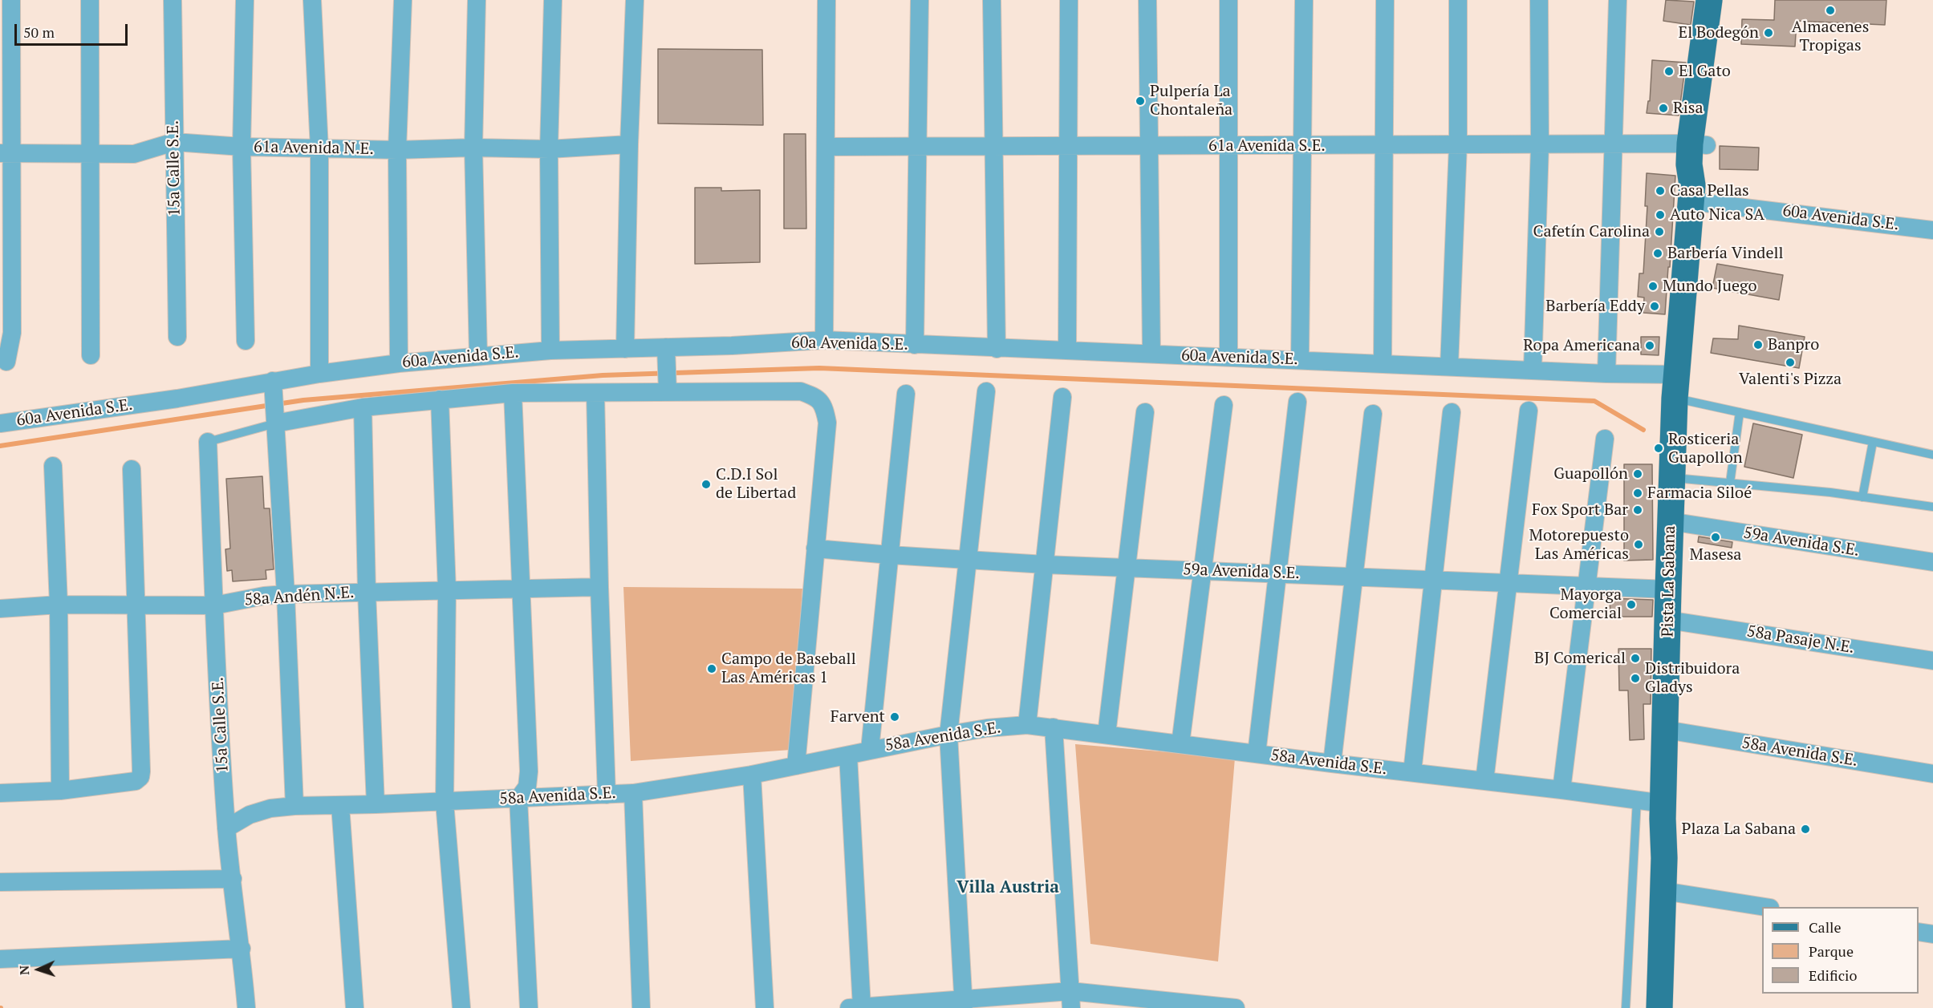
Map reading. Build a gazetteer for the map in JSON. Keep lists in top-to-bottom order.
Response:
{
  "streets": {
    "main road": ["Pista La Sabana"],
    "street": [
      "61a Avenida S.E.",
      "61a Avenida N.E.",
      "15a Calle S.E.",
      "60a Avenida S.E.",
      "59a Avenida S.E.",
      "58a Andén N.E.",
      "58a Pasaje N.E.",
      "58a Avenida S.E."
    ]
  },
  "crossings": [
    ["61a Avenida S.E.", "Pista La Sabana"],
    ["61a Avenida N.E.", "15a Calle S.E."],
    ["15a Calle S.E.", "58a Andén N.E."],
    ["15a Calle S.E.", "58a Avenida S.E."],
    ["60a Avenida S.E.", "Pista La Sabana"],
    ["59a Avenida S.E.", "Pista La Sabana"],
    ["Pista La Sabana", "58a Pasaje N.E."],
    ["Pista La Sabana", "58a Avenida S.E."]
  ],
  "districts": ["Villa Austria"],
  "places": [
    "Almacenes Tropigas",
    "El Bodegón",
    "El Gato",
    "Pulpería La Chontaleña",
    "Risa",
    "Casa Pellas",
    "Auto Nica SA",
    "Cafetín Carolina",
    "Barbería Vindell",
    "Mundo Juego",
    "Barbería Eddy",
    "Banpro",
    "Ropa Americana",
    "Valenti's Pizza",
    "Rosticeria Guapollon",
    "Guapollón",
    "C.D.I Sol de Libertad",
    "Farmacia Siloé",
    "Fox Sport Bar",
    "Masesa",
    "Motorepuesto Las Américas",
    "Mayorga Comercial",
    "BJ Comerical",
    "Campo de Baseball Las Américas 1",
    "Distribuidora Gladys",
    "Farvent",
    "Plaza La Sabana"
  ],
  "legend": ["Calle", "Parque", "Edificio"],
  "scale_bar": "50 m",
  "north": "left"
}
